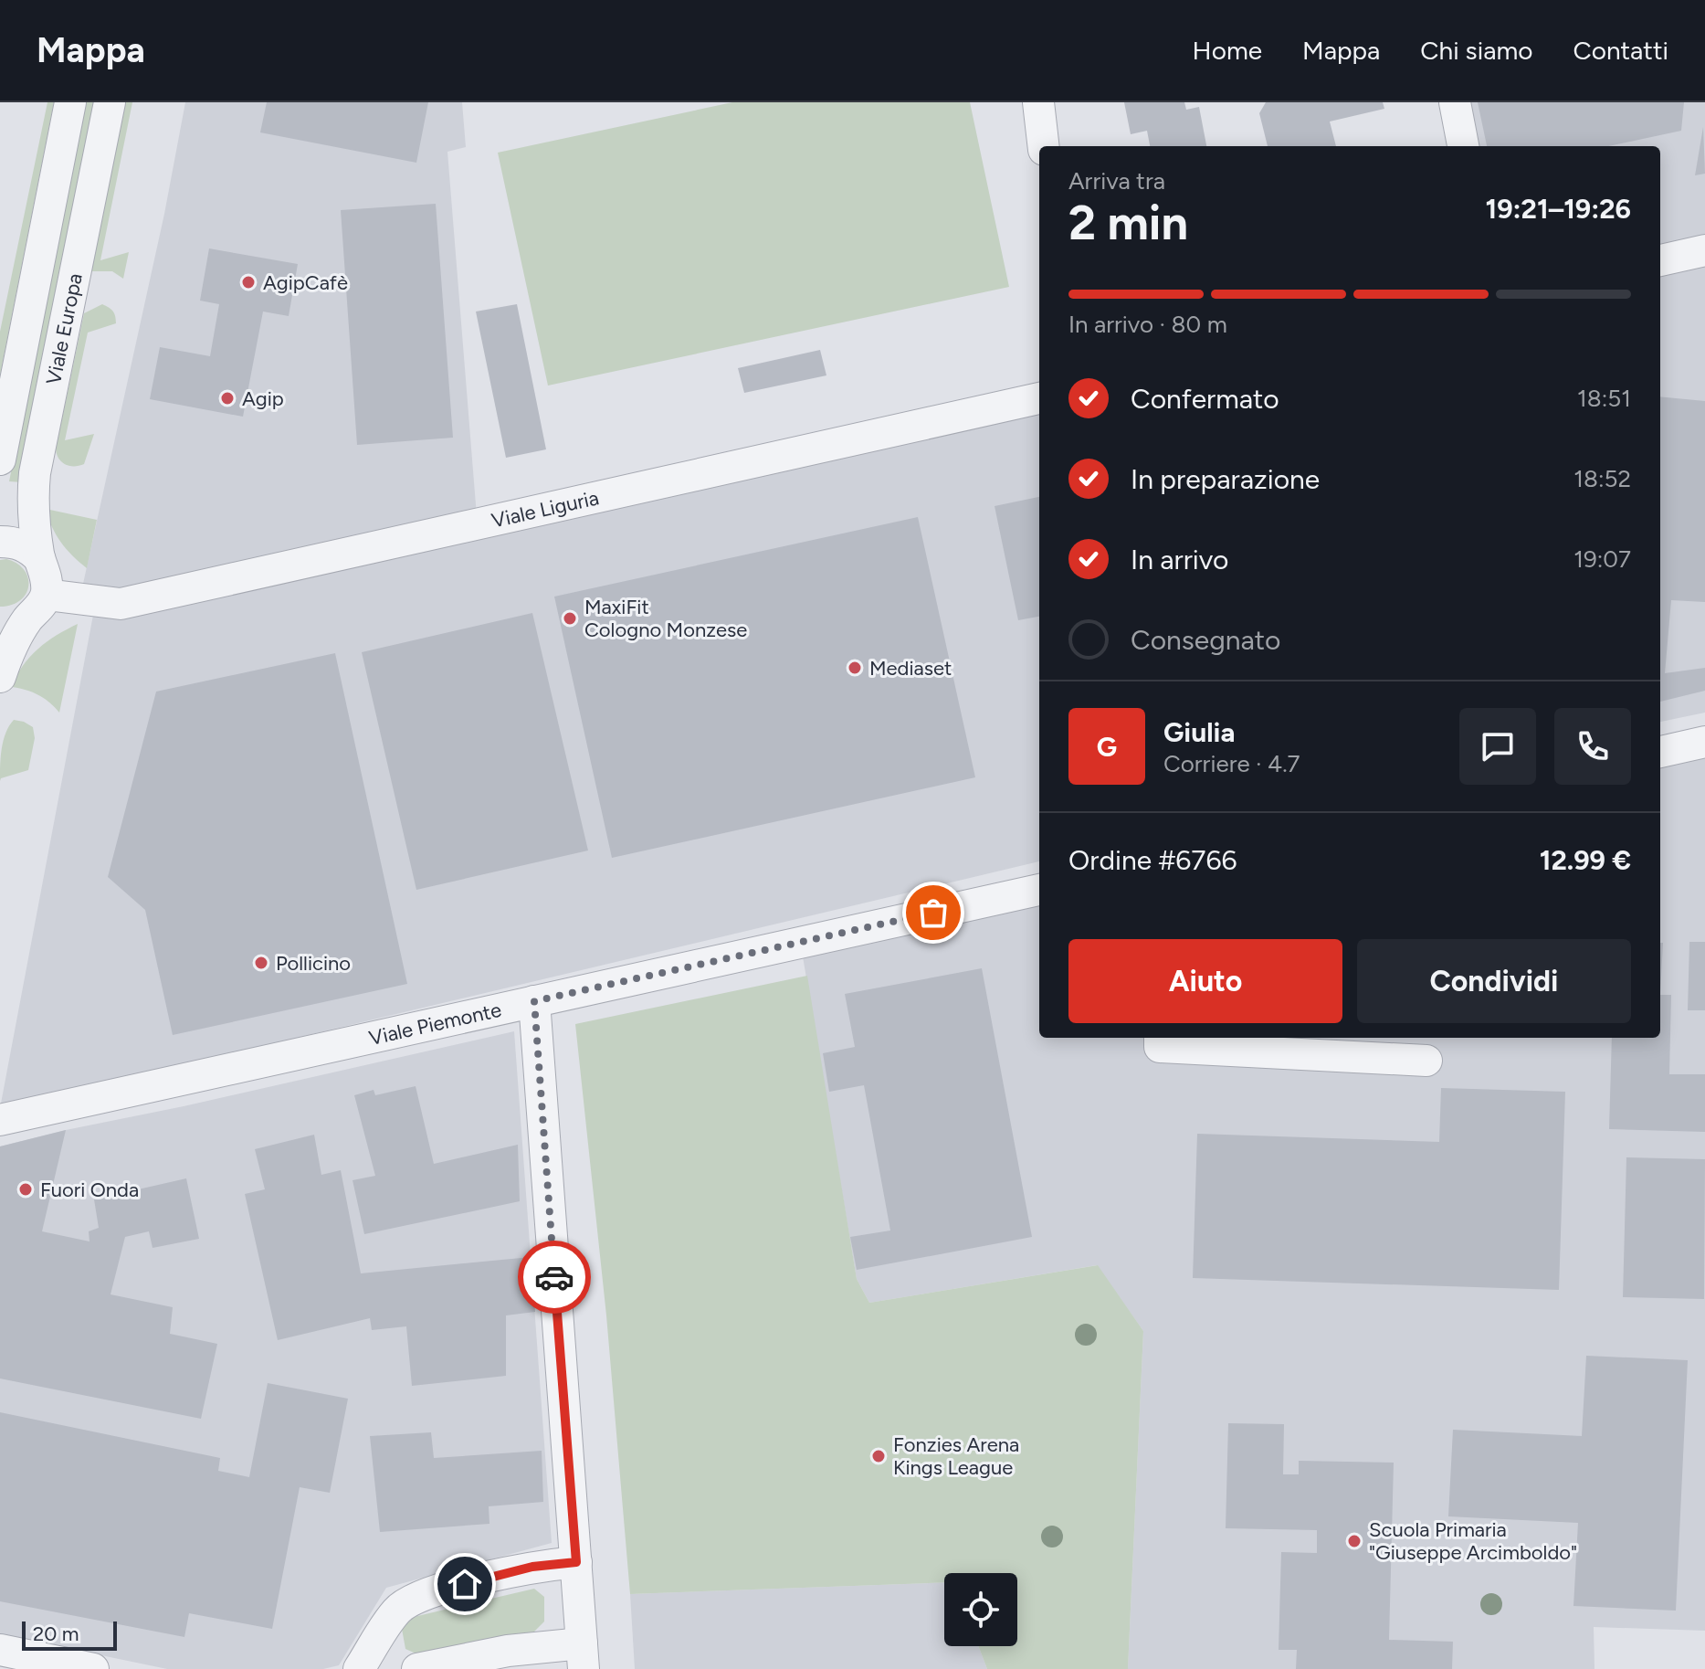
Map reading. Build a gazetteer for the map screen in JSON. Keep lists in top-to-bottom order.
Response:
{
  "streets": {
    "street": ["Viale Europa", "Viale Liguria", "Viale Piemonte"]
  },
  "crossings": [
    ["Viale Europa", "Viale Liguria"]
  ],
  "places": [
    "AgipCafè",
    "Agip",
    "MaxiFit Cologno Monzese",
    "Mediaset",
    "Pollicino",
    "Fuori Onda",
    "Fonzies Arena Kings League",
    "Scuola Primaria \"Giuseppe Arcimboldo\""
  ],
  "scale_bar": "20 m",
  "page": {
    "header": "Mappa",
    "nav": [
      "Home",
      "Mappa",
      "Chi siamo",
      "Contatti"
    ],
    "heading": ["2 min", "Arriva tra", "19:21–19:26"],
    "panel": [
      "Giulia",
      "Corriere · 4.7",
      "Ordine #6766",
      "12.99 €"
    ],
    "bar": "In arrivo · 80 m",
    "list": [
      ["Confermato", "18:51"],
      ["In preparazione", "18:52"],
      ["In arrivo", "19:07"],
      "Consegnato"
    ],
    "round": "G",
    "buttons": ["Aiuto", "Condividi"],
    "scale": "20 m"
  }
}
